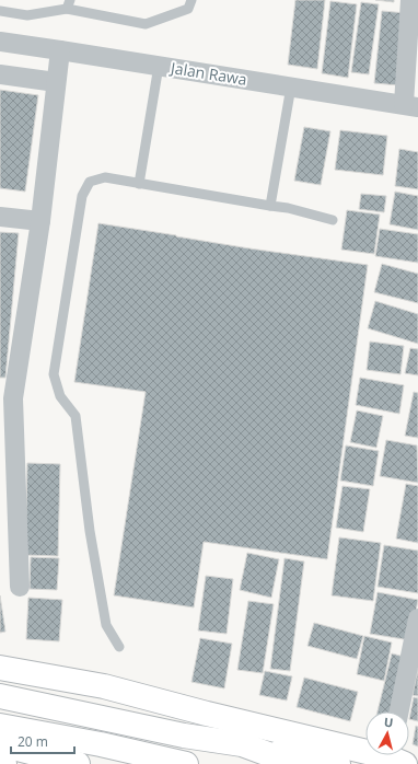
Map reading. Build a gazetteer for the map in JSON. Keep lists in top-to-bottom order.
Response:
{
  "streets": {
    "street": ["Jalan Rawa"]
  },
  "scale_bar": "20 m",
  "north": "top"
}
